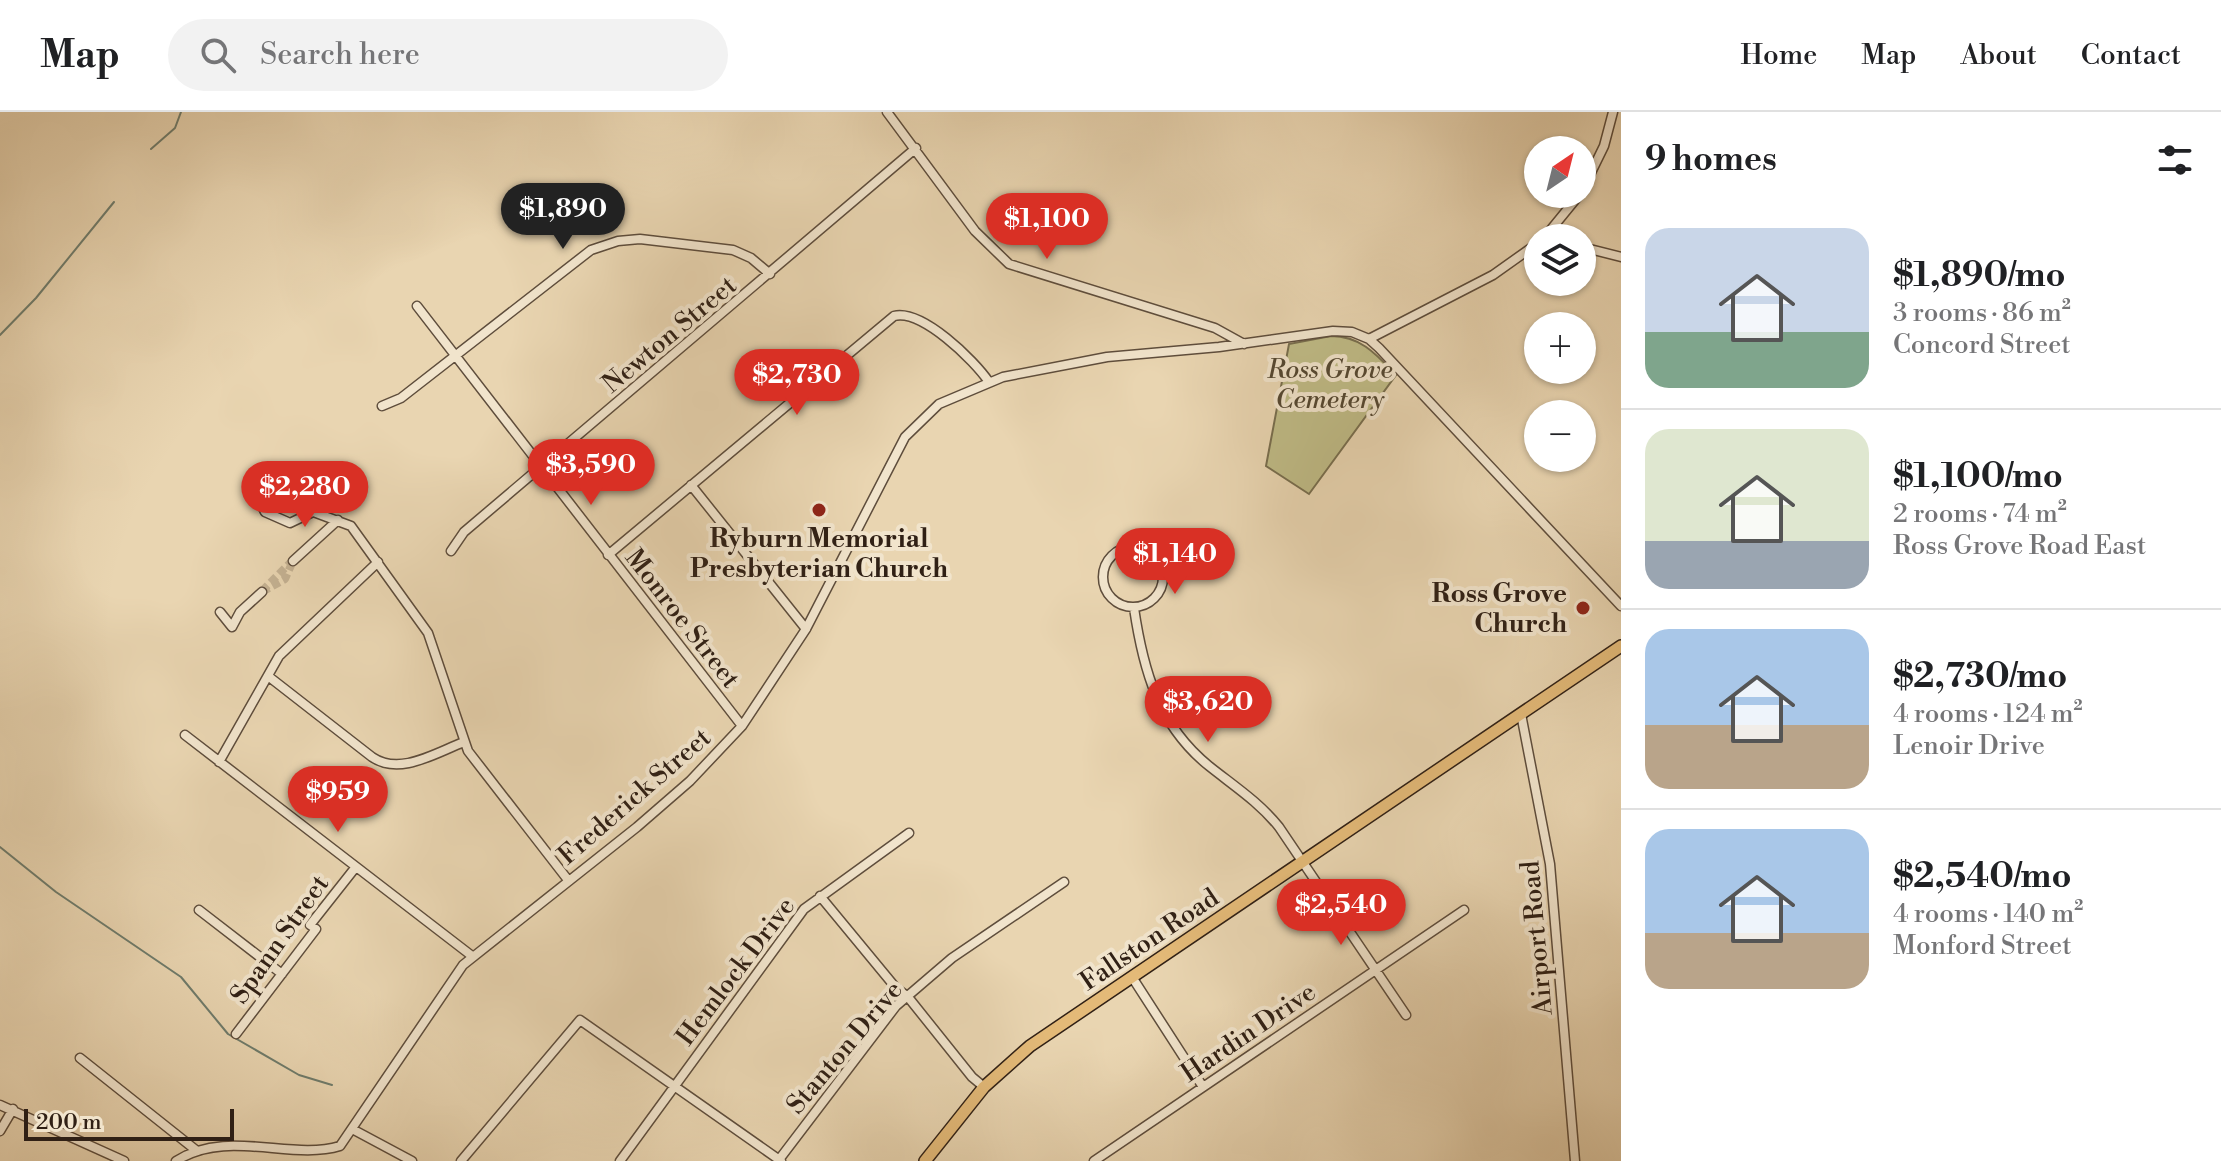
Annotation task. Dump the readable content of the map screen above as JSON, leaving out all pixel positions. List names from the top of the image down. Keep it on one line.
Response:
{"streets":{"main road":["Fallston Road"],"street":["Newton Street","Monroe Street","Frederick Street","Airport Road","Spann Street","Hemlock Drive","Hardin Drive","Stanton Drive"]},"crossings":[["Newton Street","Monroe Street"],["Monroe Street","Frederick Street"],["Airport Road","Fallston Road"]],"parks":["Ross Grove Cemetery"],"places":["Ryburn Memorial Presbyterian Church","Ross Grove Church"],"scale_bar":"200 m","north":"top right","page":{"header":"Map","search":"Search here","nav":["Home","Map","About","Contact"],"heading":"9 homes","map_buttons":["+","−"],"price":["$1,890","$1,100","$2,730","$3,590","$2,280","$1,140","$3,620","$959","$2,540"],"list":[{"name":"$1,890/mo","note":"3 rooms · 86 m² · Concord Street"},{"name":"$1,100/mo","note":"2 rooms · 74 m² · Ross Grove Road East"},{"name":"$2,730/mo","note":"4 rooms · 124 m² · Lenoir Drive"},{"name":"$2,540/mo","note":"4 rooms · 140 m² · Monford Street"}],"scale":"200 m"}}
